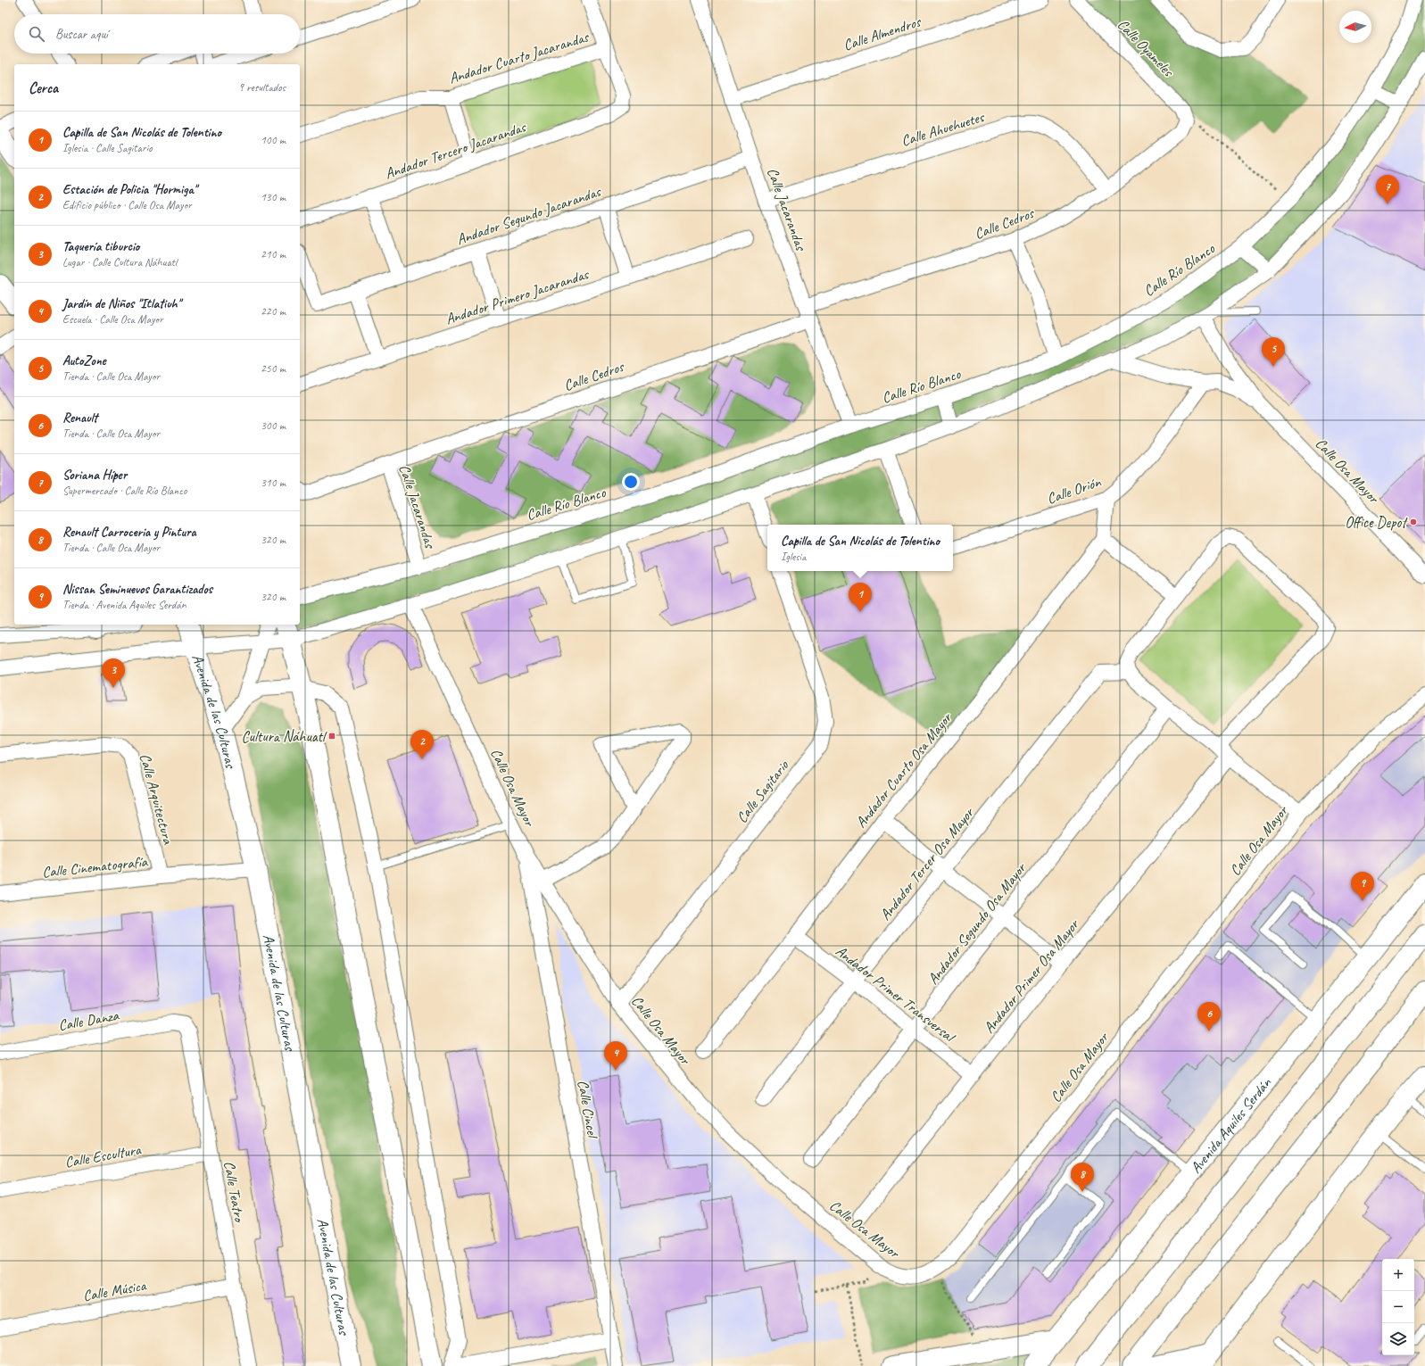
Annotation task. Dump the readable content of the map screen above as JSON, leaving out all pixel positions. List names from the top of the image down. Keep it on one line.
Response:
{"streets":{"main road":["Avenida de las Culturas","Avenida Aquiles Serdán"],"street":["Calle Almendros","Calle Oyameles","Andador Cuarto Jacarandas","Calle Ahuehuetes","Andador Tercero Jacarandas","Calle Jacarandas","Andador Segundo Jacarandas","Calle Cedros","Calle Río Blanco","Andador Primero Jacarandas","Calle Osa Mayor","Calle Orión","Andador Cuarto Osa Mayor","Calle Sagitario","Calle Arquitectura","Andador Tercer Osa Mayor","Calle Cinematografía","Andador Segundo Osa Mayor","Andador Primer Osa Mayor","Andador Primer Transversal","Calle Danza","Calle Cincel","Calle Escultura","Calle Teatro","Calle Música"]},"crossings":[["Calle Almendros","Calle Jacarandas"],["Calle Oyameles","Calle Cedros"],["Andador Cuarto Jacarandas","Andador Tercero Jacarandas"],["Calle Ahuehuetes","Calle Jacarandas"],["Calle Ahuehuetes","Calle Cedros"],["Calle Jacarandas","Andador Segundo Jacarandas"],["Calle Jacarandas","Calle Cedros"],["Calle Jacarandas","Calle Río Blanco"],["Calle Osa Mayor","Calle Orión"],["Calle Osa Mayor","Calle Sagitario"],["Calle Osa Mayor","Calle Cincel"],["Avenida de las Culturas","Calle Cinematografía"],["Andador Cuarto Osa Mayor","Andador Primer Transversal"],["Calle Arquitectura","Calle Cinematografía"],["Andador Tercer Osa Mayor","Andador Primer Transversal"],["Andador Segundo Osa Mayor","Andador Primer Transversal"],["Andador Primer Osa Mayor","Andador Primer Transversal"],["Calle Danza","Calle Teatro"],["Calle Escultura","Calle Teatro"],["Calle Teatro","Calle Música"]],"places":{"other":["Office Depot"],"transit":["Cultura Náhuatl"]},"north":"left","page":{"search":"Buscar aquí","heading":["Cerca","9 resultados"],"list":[{"mark":"1","name":"Capilla de San Nicolás de Tolentino","note":"Iglesia · Calle Sagitario","value":"100 m"},{"mark":"2","name":"Estación de Policia \"Hormiga\"","note":"Edificio público · Calle Osa Mayor","value":"130 m"},{"mark":"3","name":"Taquería tiburcio","note":"Lugar · Calle Cultura Náhuatl","value":"210 m"},{"mark":"4","name":"Jardín de Niños \"Itlatiuh\"","note":"Escuela · Calle Osa Mayor","value":"220 m"},{"mark":"5","name":"AutoZone","note":"Tienda · Calle Osa Mayor","value":"250 m"},{"mark":"6","name":"Renault","note":"Tienda · Calle Osa Mayor","value":"300 m"},{"mark":"7","name":"Soriana Híper","note":"Supermercado · Calle Río Blanco","value":"310 m"},{"mark":"8","name":"Renault Carroceria y Pintura","note":"Tienda · Calle Osa Mayor","value":"320 m"},{"mark":"9","name":"Nissan Seminuevos Garantizados","note":"Tienda · Avenida Aquiles Serdán","value":"320 m"}],"pins":["7","5","1","3","2","9","6","4","8"],"popup":["Capilla de San Nicolás de Tolentino","Iglesia"],"map_buttons":["+","−"]}}
